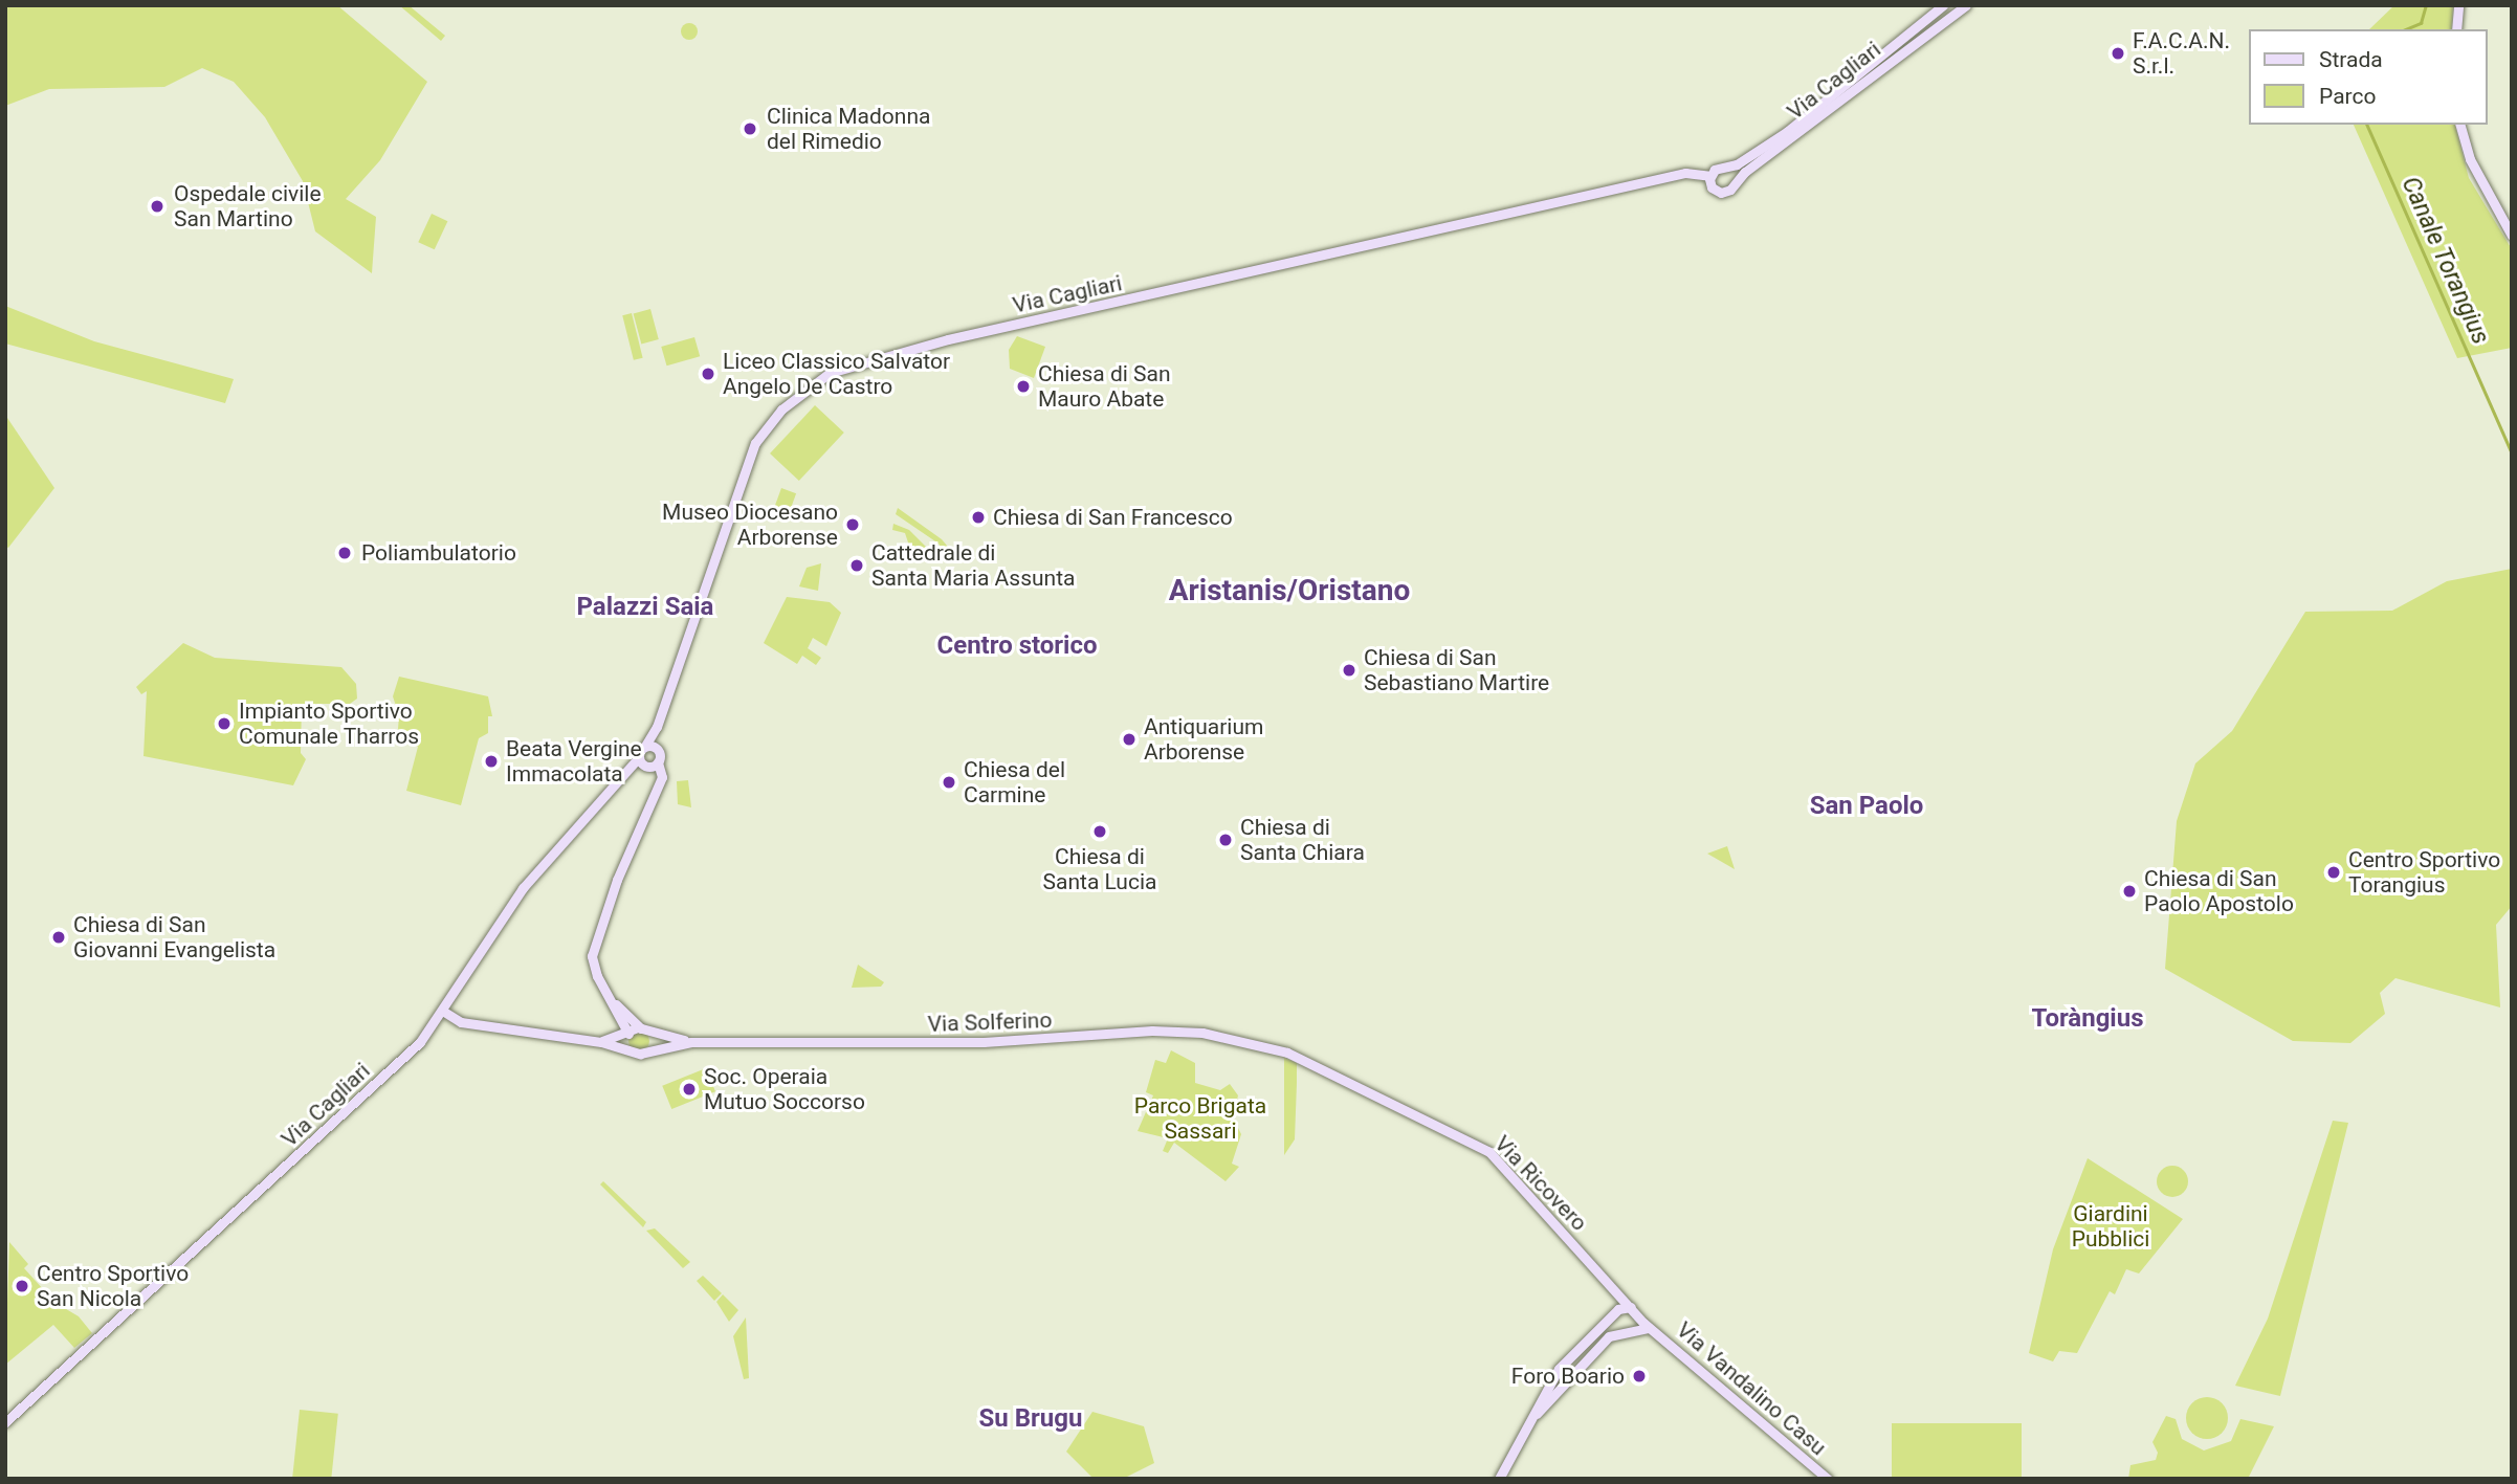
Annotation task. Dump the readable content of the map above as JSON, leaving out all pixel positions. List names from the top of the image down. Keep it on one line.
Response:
{"streets":{"main road":["Via Cagliari","Via Solferino","Via Ricovero","Via Vandalino Casu"]},"crossings":[["Via Solferino","Via Ricovero"],["Via Ricovero","Via Vandalino Casu"]],"districts":["Aristanis/Oristano","Palazzi Saia","Centro storico","San Paolo","Toràngius","Su Brugu"],"water":["Canale Torangius"],"parks":["Parco Brigata Sassari","Giardini Pubblici"],"places":["F.A.C.A.N. S.r.l.","Clinica Madonna del Rimedio","Ospedale civile San Martino","Liceo Classico Salvator Angelo De Castro","Chiesa di San Mauro Abate","Chiesa di San Francesco","Museo Diocesano Arborense","Poliambulatorio","Cattedrale di Santa Maria Assunta","Chiesa di San Sebastiano Martire","Impianto Sportivo Comunale Tharros","Antiquarium Arborense","Beata Vergine Immacolata","Chiesa del Carmine","Chiesa di Santa Lucia","Chiesa di Santa Chiara","Centro Sportivo Torangius","Chiesa di San Paolo Apostolo","Chiesa di San Giovanni Evangelista","Soc. Operaia Mutuo Soccorso","Centro Sportivo San Nicola","Foro Boario"],"legend":["Strada","Parco"]}
